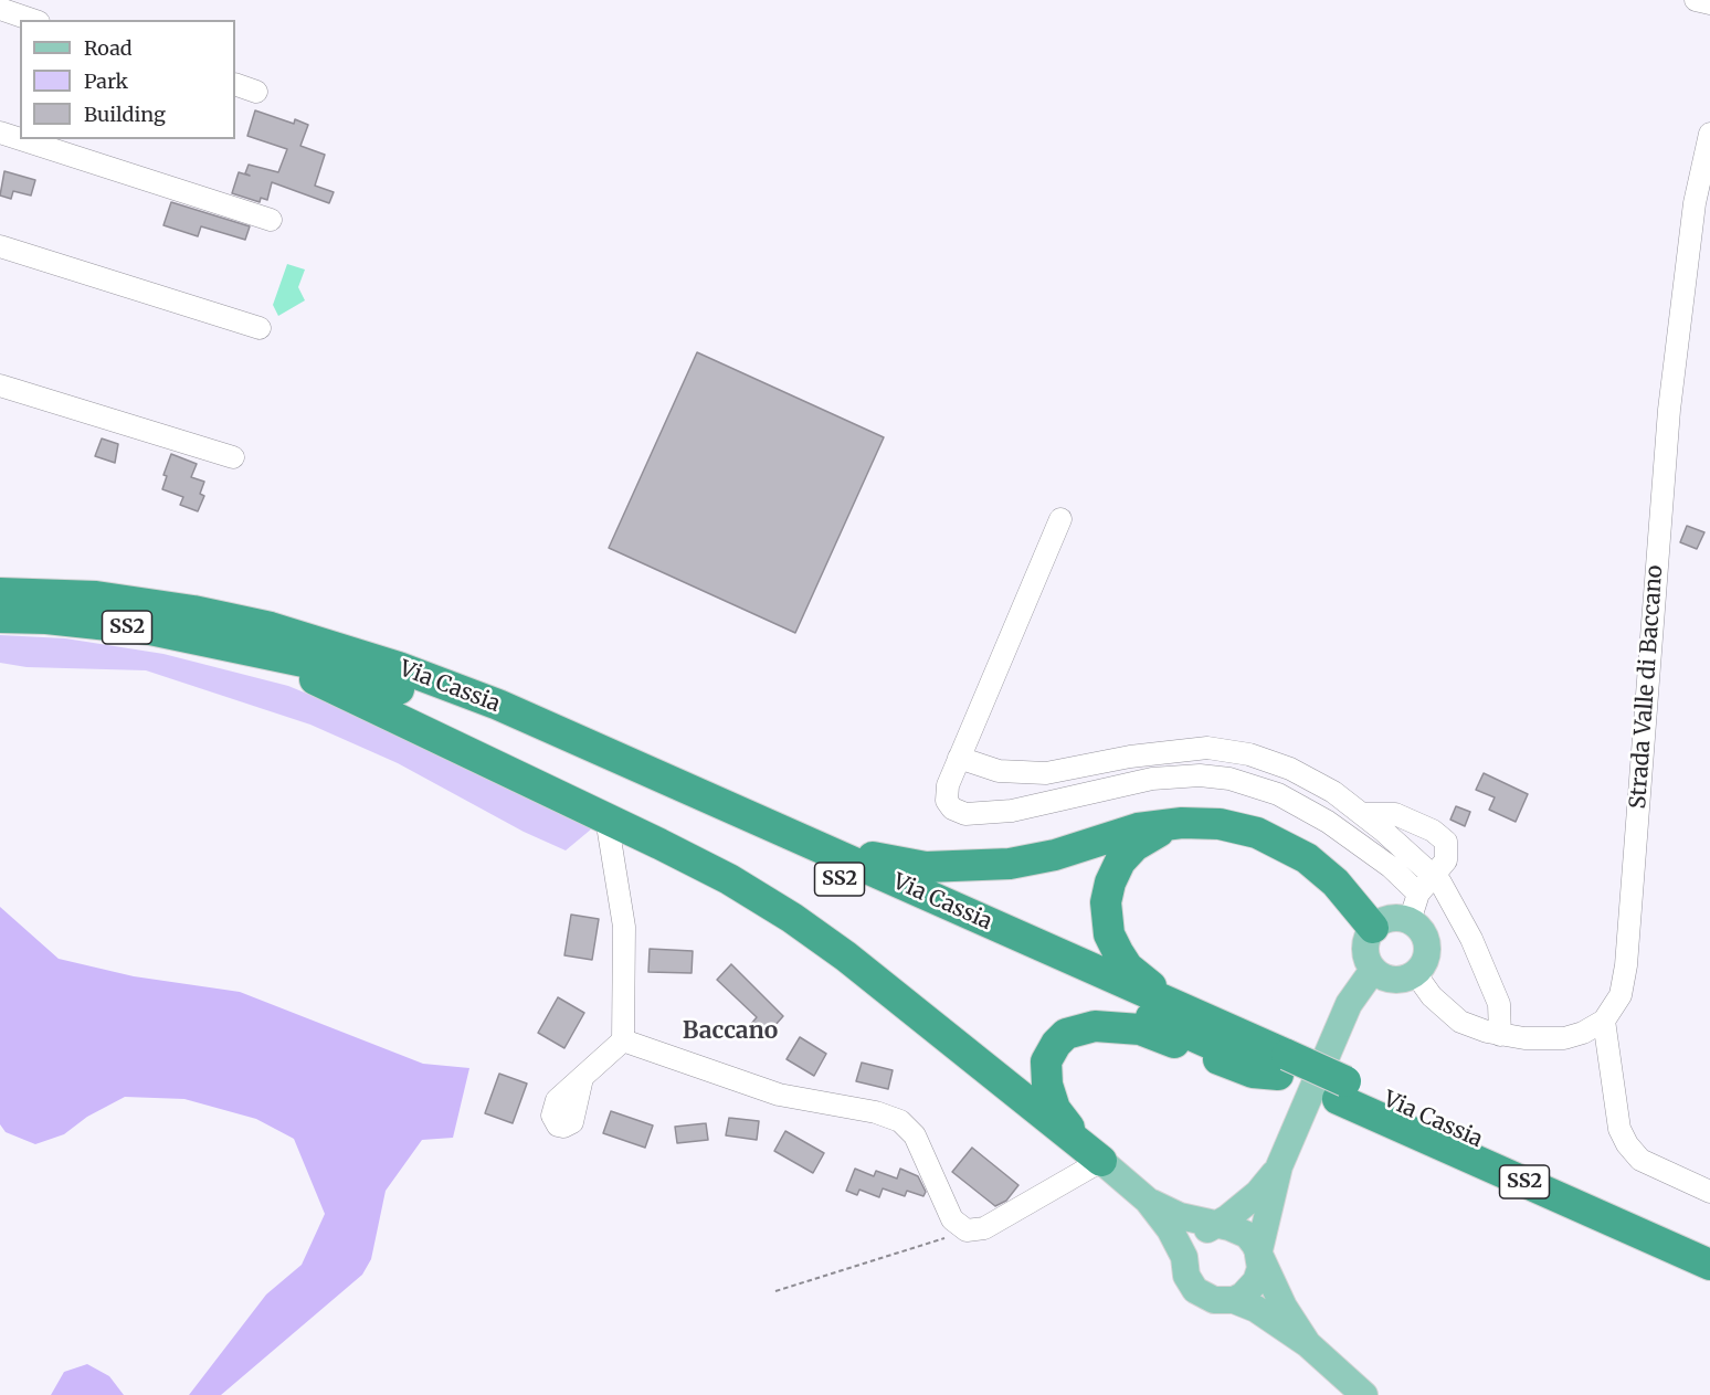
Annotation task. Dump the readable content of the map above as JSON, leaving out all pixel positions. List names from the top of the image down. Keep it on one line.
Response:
{"streets":{"highway":["SS2","Via Cassia"],"street":["Strada Valle di Baccano"]},"districts":["Baccano"],"legend":["Road","Park","Building"]}
